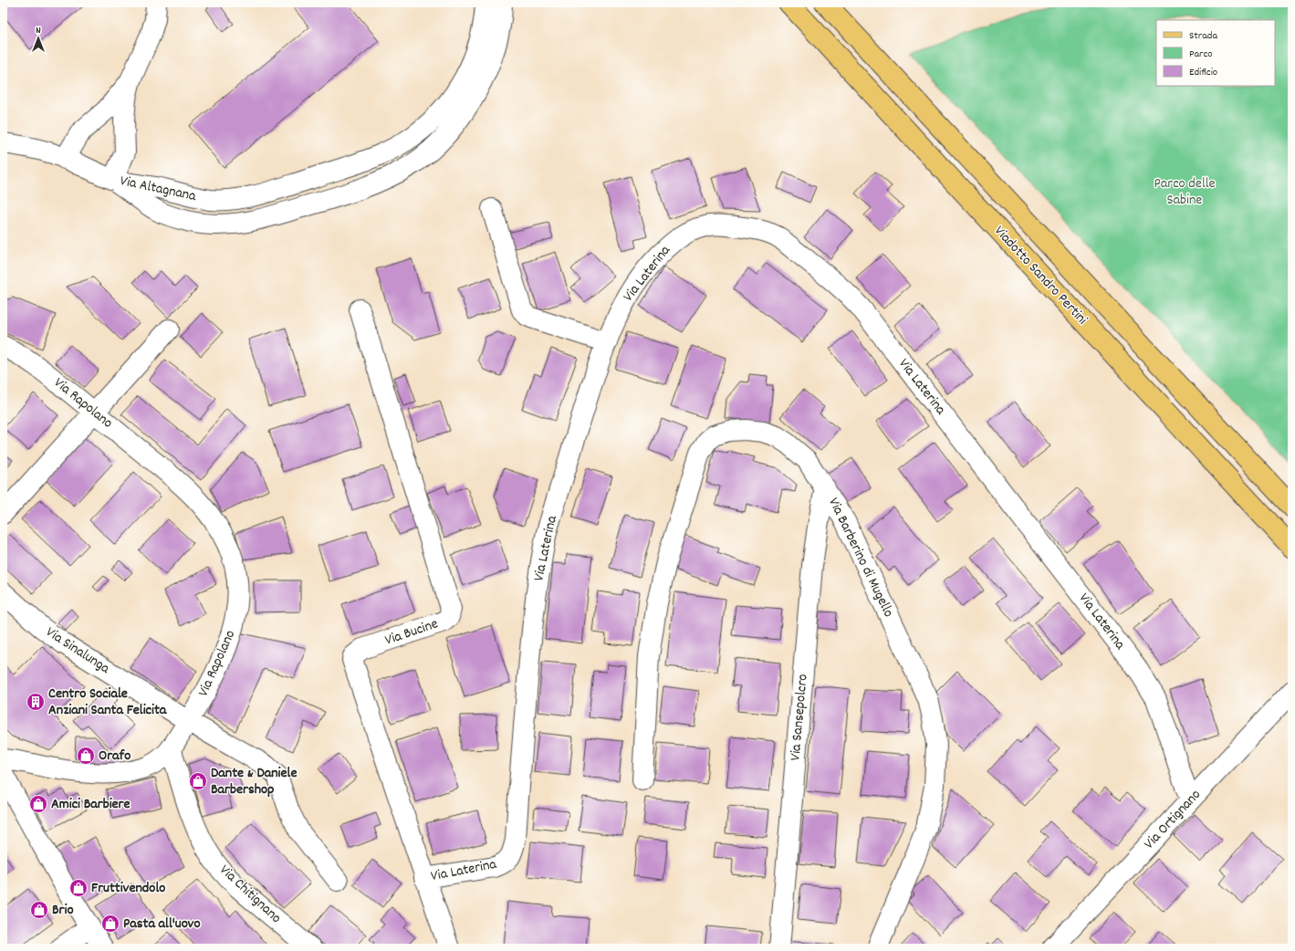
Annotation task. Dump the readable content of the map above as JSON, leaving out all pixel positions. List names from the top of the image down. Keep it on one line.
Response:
{"streets":{"main road":["Viadotto Sandro Pertini"],"street":["Via Altagnana","Via Laterina","Via Rapolano","Via Barberino di Mugello","Via Bucine","Via Sinalunga","Via Sansepolcro","Via Ortignano","Via Chitignano"]},"crossings":[["Via Laterina","Via Bucine"],["Via Laterina","Via Ortignano"],["Via Rapolano","Via Sinalunga"],["Via Rapolano","Via Chitignano"],["Via Barberino di Mugello","Via Sansepolcro"]],"parks":["Parco delle Sabine"],"places":{"building":["Centro Sociale Anziani Santa Felicita"],"shop":["Orafo","Dante & Daniele Barbershop","Amici Barbiere","Fruttivendolo","Brio","Pasta all'uovo"]},"legend":["Strada","Parco","Edificio"],"north":"top"}
